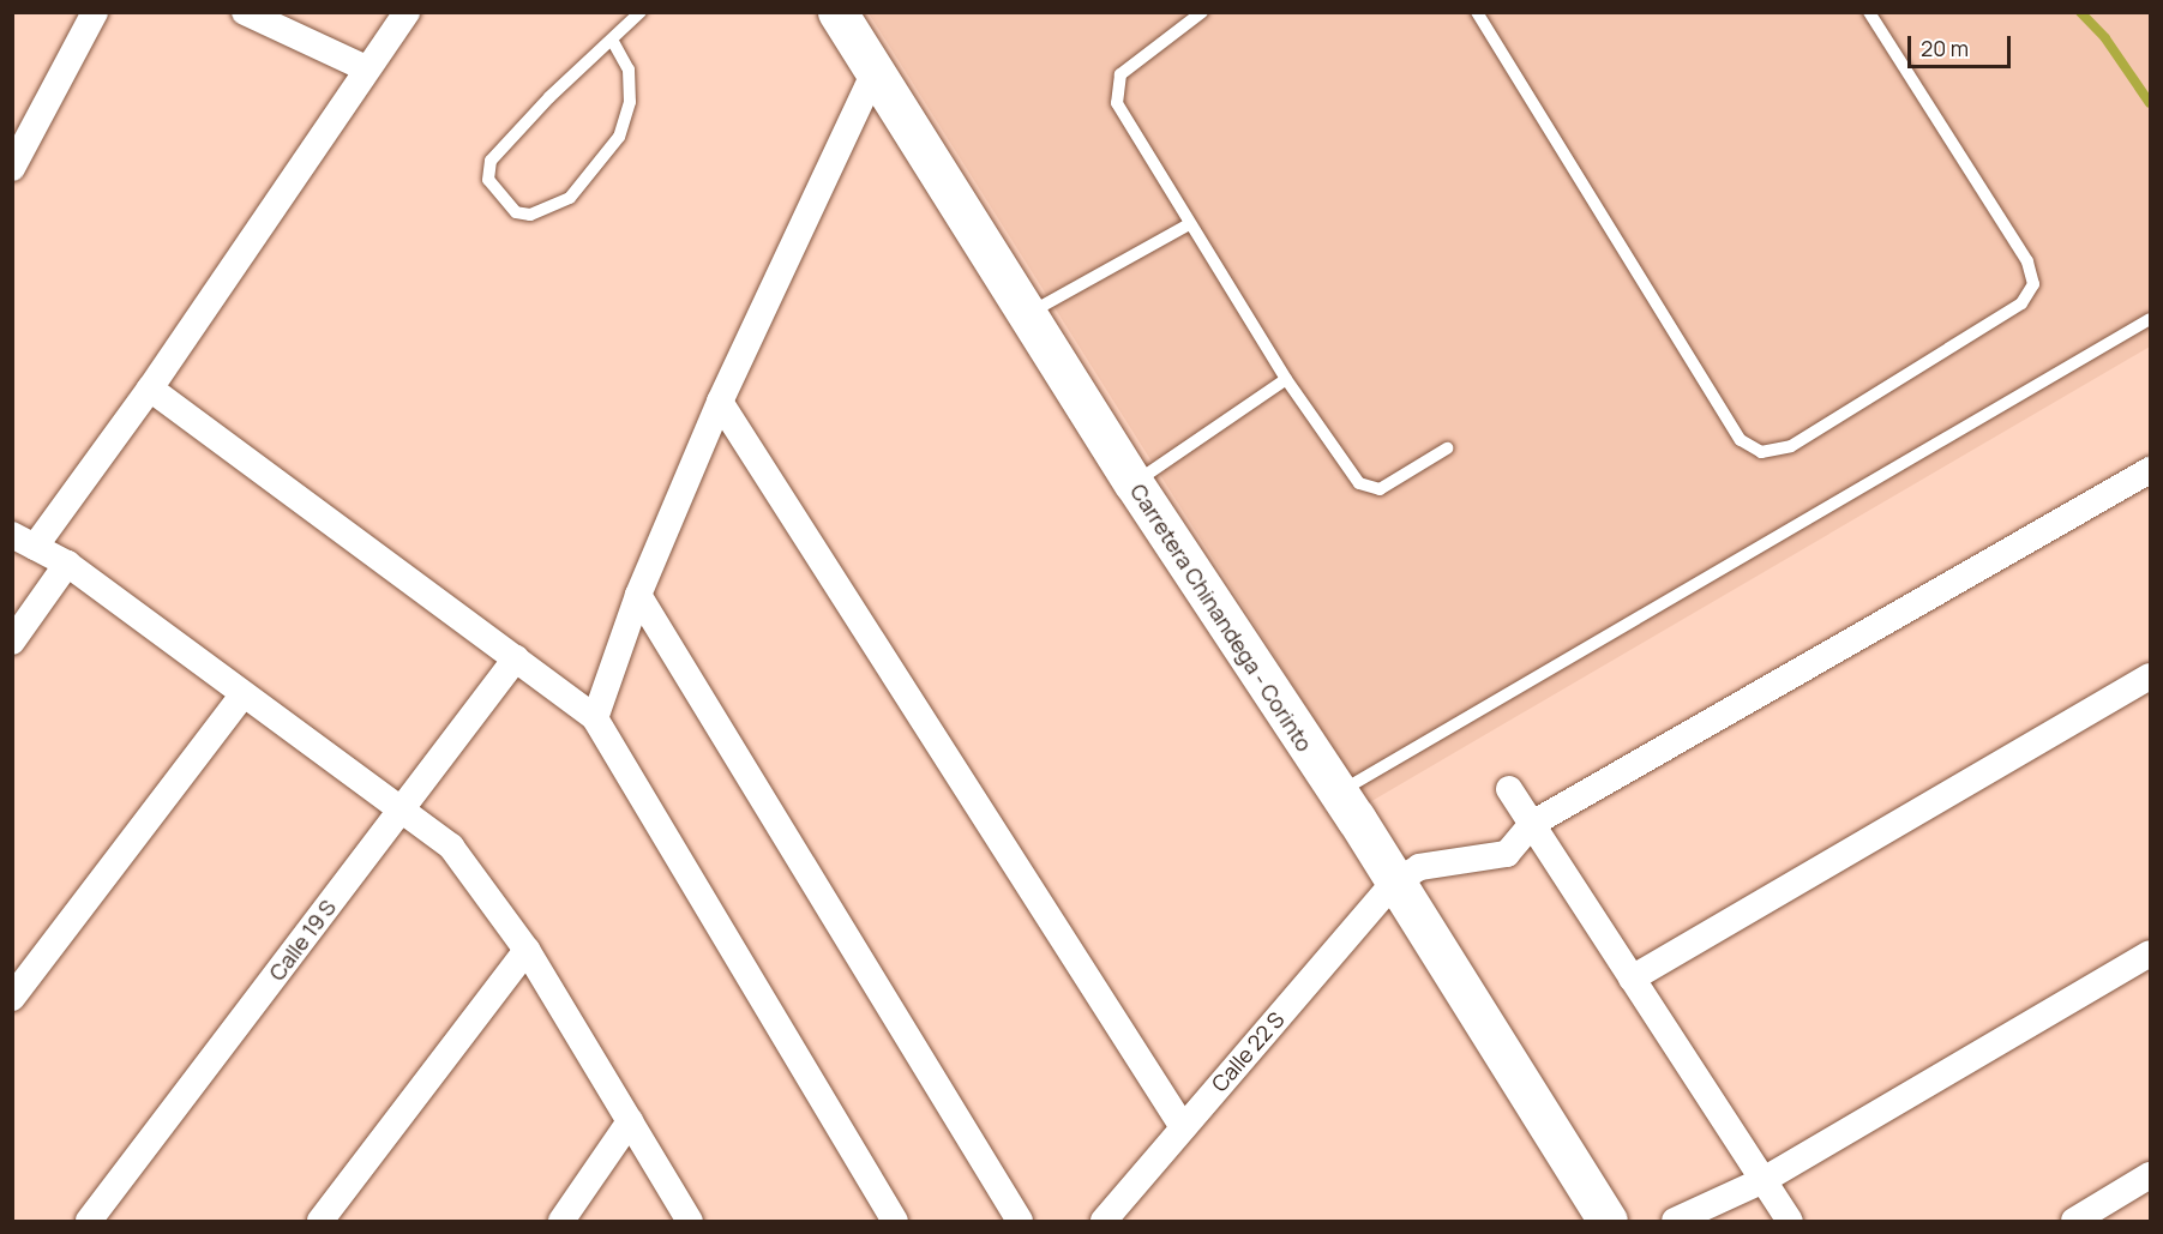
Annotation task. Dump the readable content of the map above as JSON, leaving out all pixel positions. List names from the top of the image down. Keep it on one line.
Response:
{"streets":{"highway":["Carretera Chinandega - Corinto"],"street":["Calle 19 S","Calle 22 S"]},"crossings":[["Carretera Chinandega - Corinto","Calle 22 S"]],"scale_bar":"20 m"}
